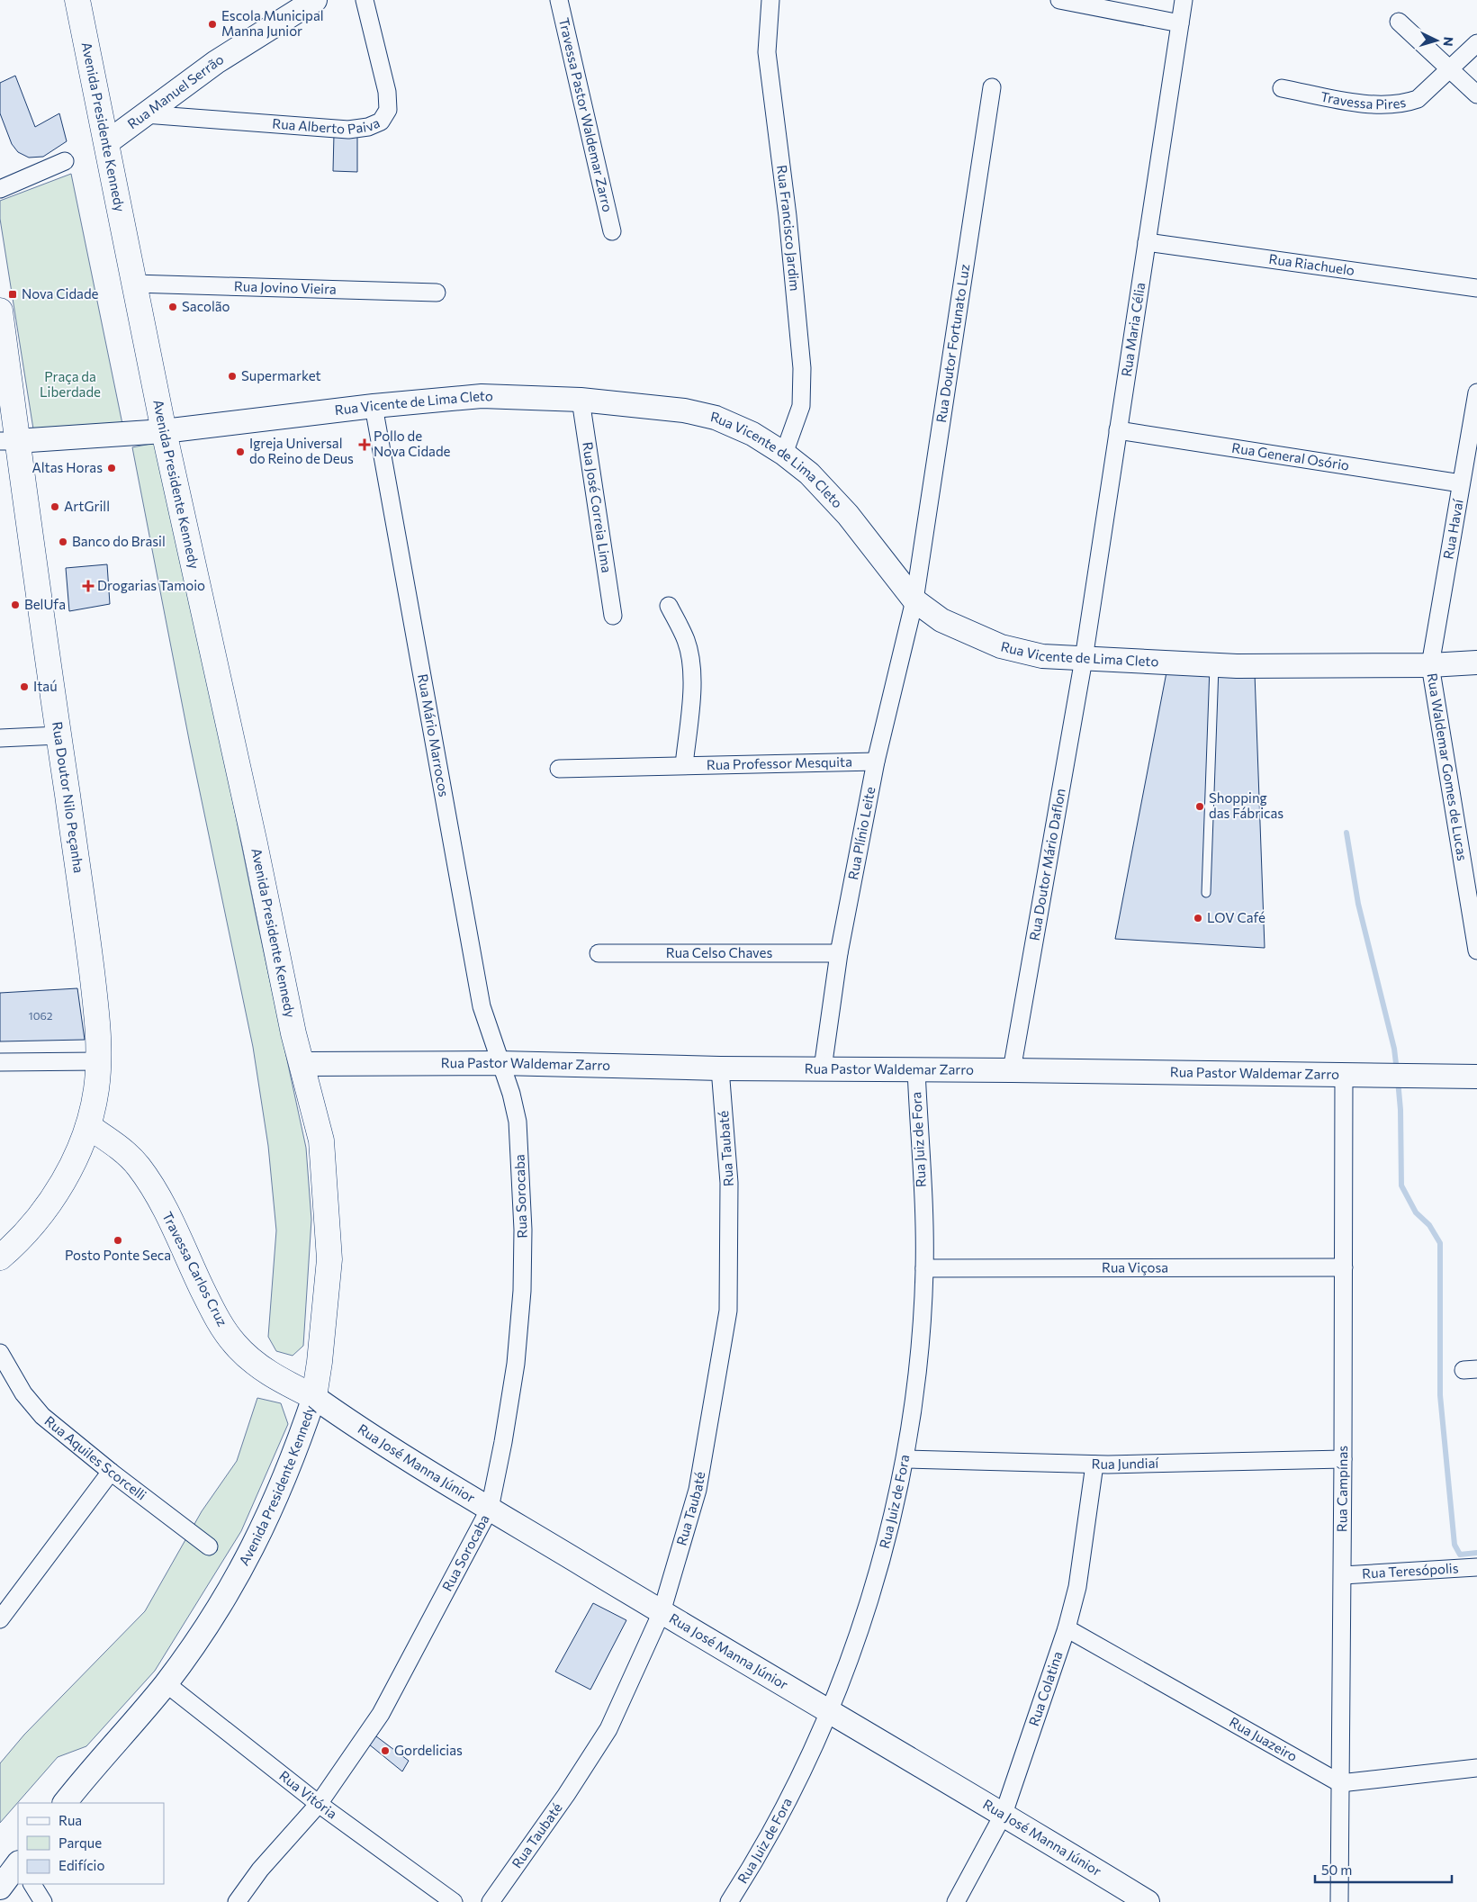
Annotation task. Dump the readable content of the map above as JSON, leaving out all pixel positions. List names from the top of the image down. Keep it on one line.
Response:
{"streets":{"main road":["Rua Manuel Serrão","Avenida Presidente Kennedy","Rua Vicente de Lima Cleto","Rua Doutor Nilo Peçanha","Rua Pastor Waldemar Zarro","Travessa Carlos Cruz","Rua José Manna Júnior"],"street":["Travessa Pires","Travessa Pastor Waldemar Zarro","Rua Alberto Paiva","Rua Francisco Jardim","Rua Riachuelo","Rua Jovino Vieira","Rua Maria Célia","Rua Doutor Fortunato Luz","Rua General Osório","Rua José Correia Lima","Rua Havaí","Rua Mário Marrocos","Rua Professor Mesquita","Rua Waldemar Gomes de Lucas","Rua Plínio Leite","Rua Doutor Mário Daflon","Rua Celso Chaves","Rua Juiz de Fora","Rua Taubaté","Rua Sorocaba","Rua Viçosa","Rua Aquiles Scorcelli","Rua Jundiaí","Rua Campínas","Rua Teresópolis","Rua Colatina","Rua Juazeiro","Rua Vitória"]},"crossings":[["Rua Manuel Serrão","Rua Alberto Paiva"],["Rua Manuel Serrão","Avenida Presidente Kennedy"],["Avenida Presidente Kennedy","Rua Jovino Vieira"],["Avenida Presidente Kennedy","Rua Vicente de Lima Cleto"],["Avenida Presidente Kennedy","Rua Pastor Waldemar Zarro"],["Avenida Presidente Kennedy","Travessa Carlos Cruz"],["Avenida Presidente Kennedy","Rua José Manna Júnior"],["Avenida Presidente Kennedy","Rua Vitória"],["Rua Francisco Jardim","Rua Vicente de Lima Cleto"],["Rua Riachuelo","Rua Maria Célia"],["Rua Maria Célia","Rua Vicente de Lima Cleto"],["Rua Maria Célia","Rua General Osório"],["Rua Maria Célia","Rua Doutor Mário Daflon"],["Rua Doutor Fortunato Luz","Rua Vicente de Lima Cleto"],["Rua Doutor Fortunato Luz","Rua Plínio Leite"],["Rua Vicente de Lima Cleto","Rua José Correia Lima"],["Rua Vicente de Lima Cleto","Rua Havaí"],["Rua Vicente de Lima Cleto","Rua Mário Marrocos"],["Rua Vicente de Lima Cleto","Rua Waldemar Gomes de Lucas"],["Rua Vicente de Lima Cleto","Rua Doutor Nilo Peçanha"],["Rua Vicente de Lima Cleto","Rua Plínio Leite"],["Rua Vicente de Lima Cleto","Rua Doutor Mário Daflon"],["Rua General Osório","Rua Havaí"],["Rua Havaí","Rua Waldemar Gomes de Lucas"],["Rua Mário Marrocos","Rua Pastor Waldemar Zarro"],["Rua Mário Marrocos","Rua Sorocaba"],["Rua Professor Mesquita","Rua Plínio Leite"],["Rua Doutor Nilo Peçanha","Travessa Carlos Cruz"],["Rua Plínio Leite","Rua Celso Chaves"],["Rua Plínio Leite","Rua Pastor Waldemar Zarro"],["Rua Doutor Mário Daflon","Rua Pastor Waldemar Zarro"],["Rua Pastor Waldemar Zarro","Rua Juiz de Fora"],["Rua Pastor Waldemar Zarro","Rua Taubaté"],["Rua Pastor Waldemar Zarro","Rua Sorocaba"],["Rua Pastor Waldemar Zarro","Rua Campínas"],["Rua Juiz de Fora","Rua Viçosa"],["Rua Juiz de Fora","Rua José Manna Júnior"],["Rua Juiz de Fora","Rua Jundiaí"],["Rua Taubaté","Rua José Manna Júnior"],["Rua Sorocaba","Rua José Manna Júnior"],["Rua Sorocaba","Rua Vitória"],["Rua Viçosa","Rua Campínas"],["Travessa Carlos Cruz","Rua José Manna Júnior"],["Rua José Manna Júnior","Rua Colatina"],["Rua Jundiaí","Rua Campínas"],["Rua Jundiaí","Rua Colatina"],["Rua Campínas","Rua Teresópolis"],["Rua Campínas","Rua Juazeiro"],["Rua Colatina","Rua Juazeiro"]],"parks":["Praça da Liberdade"],"places":{"other":["Escola Municipal Manna Junior","Sacolão","Supermarket","Igreja Universal do Reino de Deus","Altas Horas","ArtGrill","Banco do Brasil","BelUfa","Itaú","Shopping das Fábricas","LOV Café","Posto Ponte Seca","Gordelicias"],"transit":["Nova Cidade"],"health":["Pollo de Nova Cidade","Drogarias Tamoio"]},"house_numbers":["1062"],"legend":["Rua","Parque","Edifício"],"scale_bar":"50 m","north":"right"}
